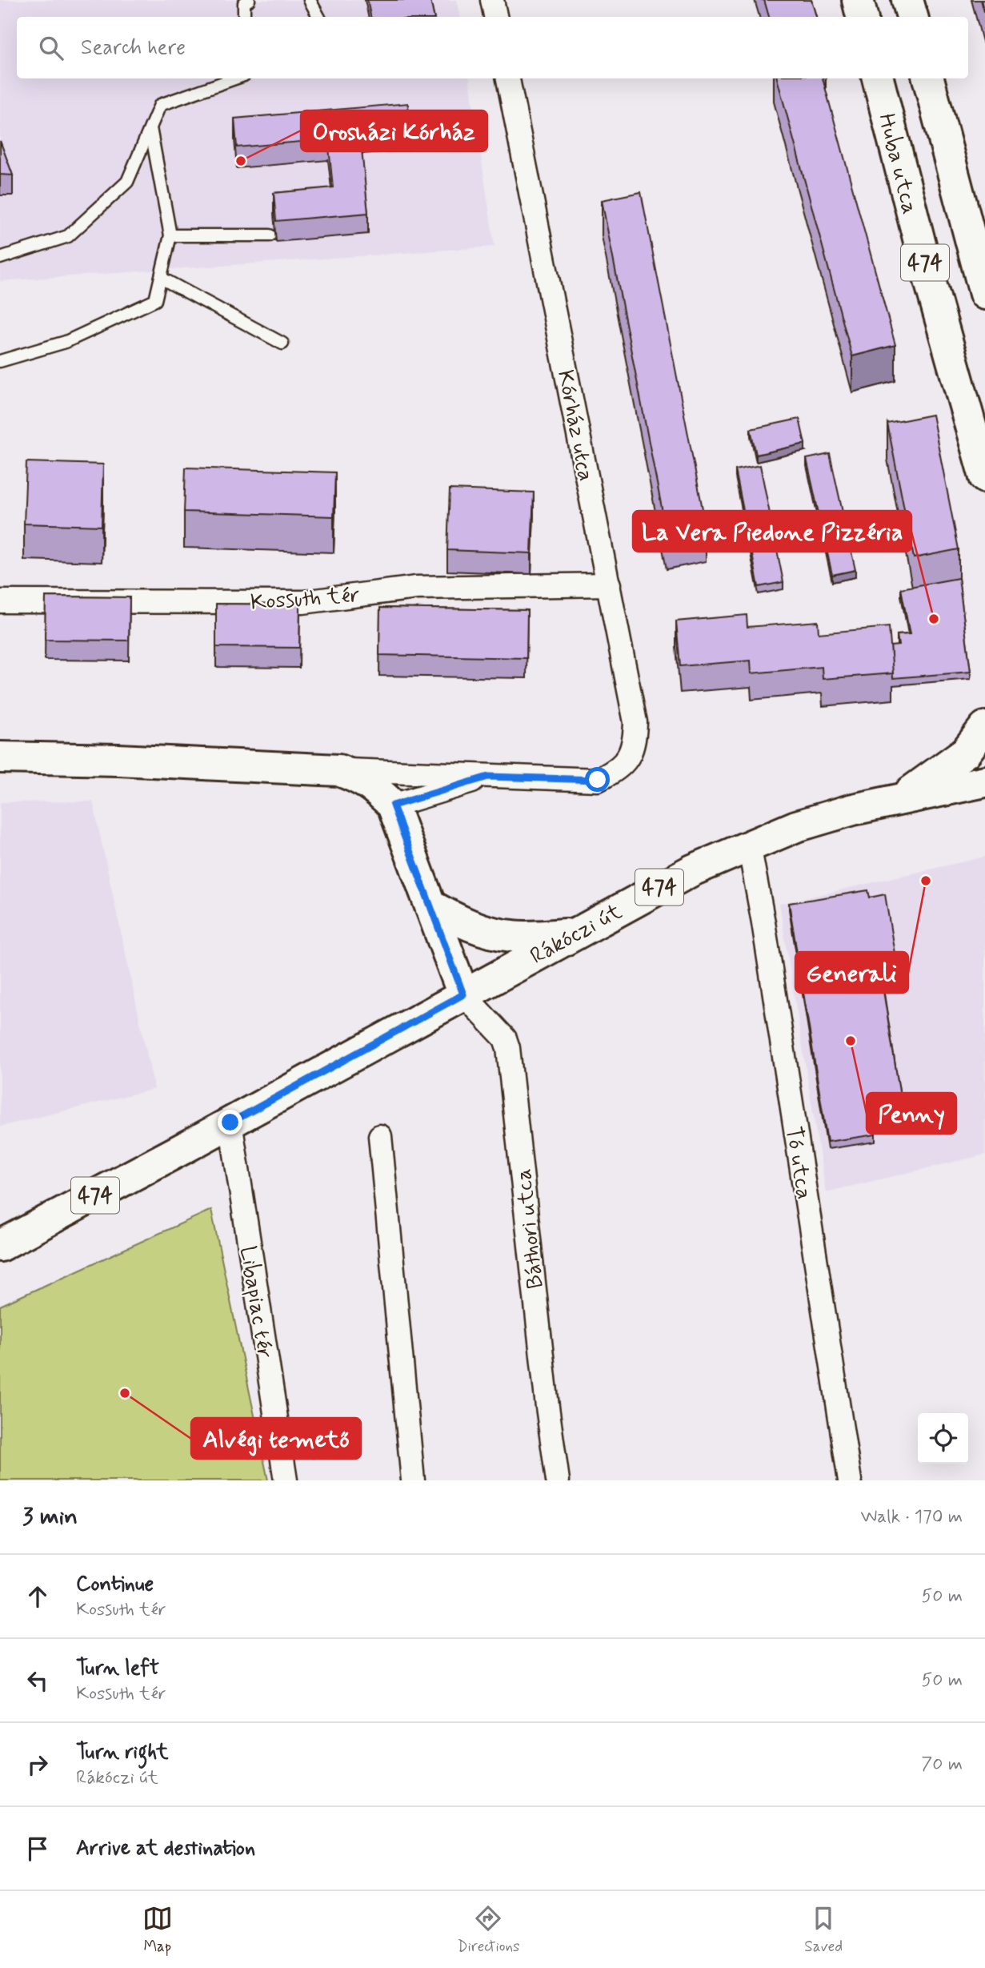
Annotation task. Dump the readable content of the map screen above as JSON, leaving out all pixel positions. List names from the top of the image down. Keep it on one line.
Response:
{"streets":{"main road":["Huba utca","474","Rákóczi út"],"street":["Kórház utca","Kossuth tér","Tó utca","Báthori utca","Libapiac tér"]},"crossings":[["474","Rákóczi út"],["Kórház utca","Kossuth tér"],["Rákóczi út","Tó utca"],["Rákóczi út","Báthori utca"],["Rákóczi út","Libapiac tér"]],"places":["Orosházi Kórház","La Vera Piedone Pizzéria","Generali","Penny","Alvégi temető"],"page":{"search":"Search here","heading":["3 min","Walk · 170 m"],"list":[["Continue","Kossuth tér","50 m"],["Turn left","Kossuth tér","50 m"],["Turn right","Rákóczi út","70 m"],"Arrive at destination"],"nav":["Map","Directions","Saved"]}}
